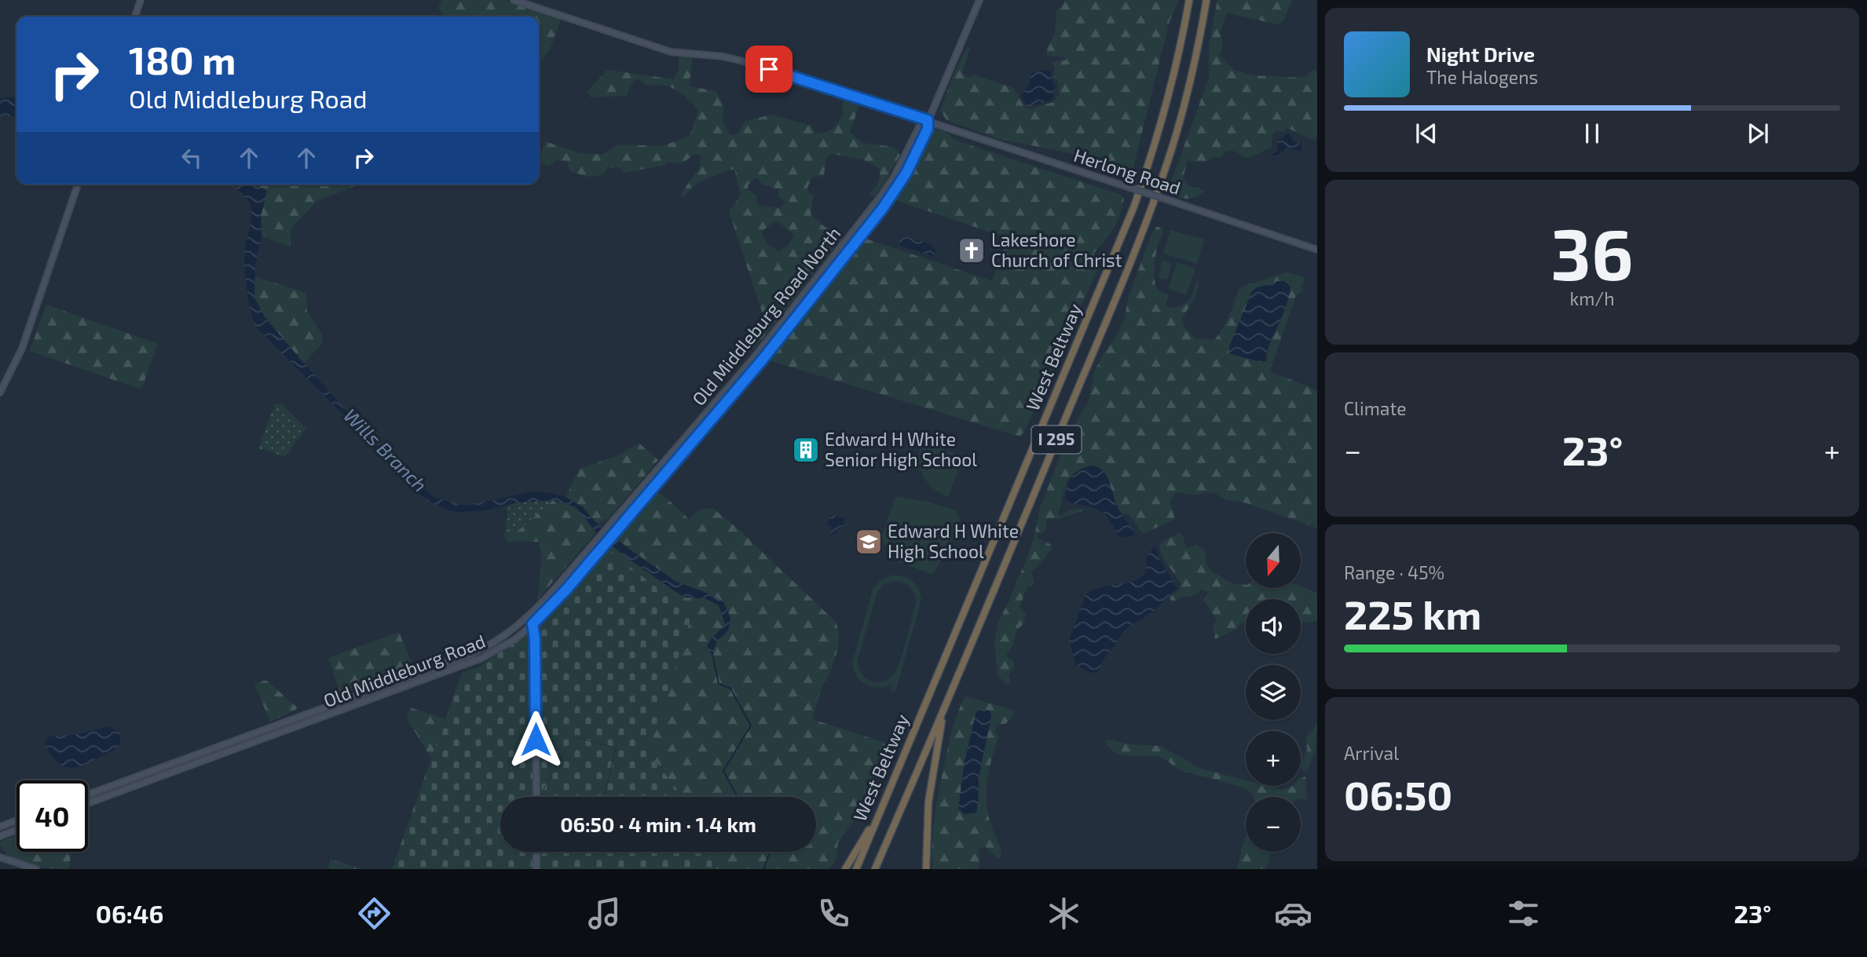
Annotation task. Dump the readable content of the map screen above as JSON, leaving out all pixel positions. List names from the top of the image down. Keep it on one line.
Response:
{"streets":{"highway":["West Beltway","I 295"],"main road":["Herlong Road","Old Middleburg Road North","Old Middleburg Road"]},"crossings":[["Herlong Road","Old Middleburg Road North"],["Old Middleburg Road North","Old Middleburg Road"]],"water":["Wills Branch"],"places":{"church":["Lakeshore Church of Christ"],"building":["Edward H White Senior High School"],"school or university":["Edward H White High School"]},"north":"bottom","page":{"turn":["180 m","Old Middleburg Road"],"song":["Night Drive","The Halogens"],"tile":[["36","km/h"],"Climate",["Range · 45%","225 km"],["Arrival","06:50"]],"heat":["−","23°","+"],"map_buttons":["+","−"],"limit":"40","trip":"06:50 · 4 min · 1.4 km","tabs":["06:46","23°"]}}
